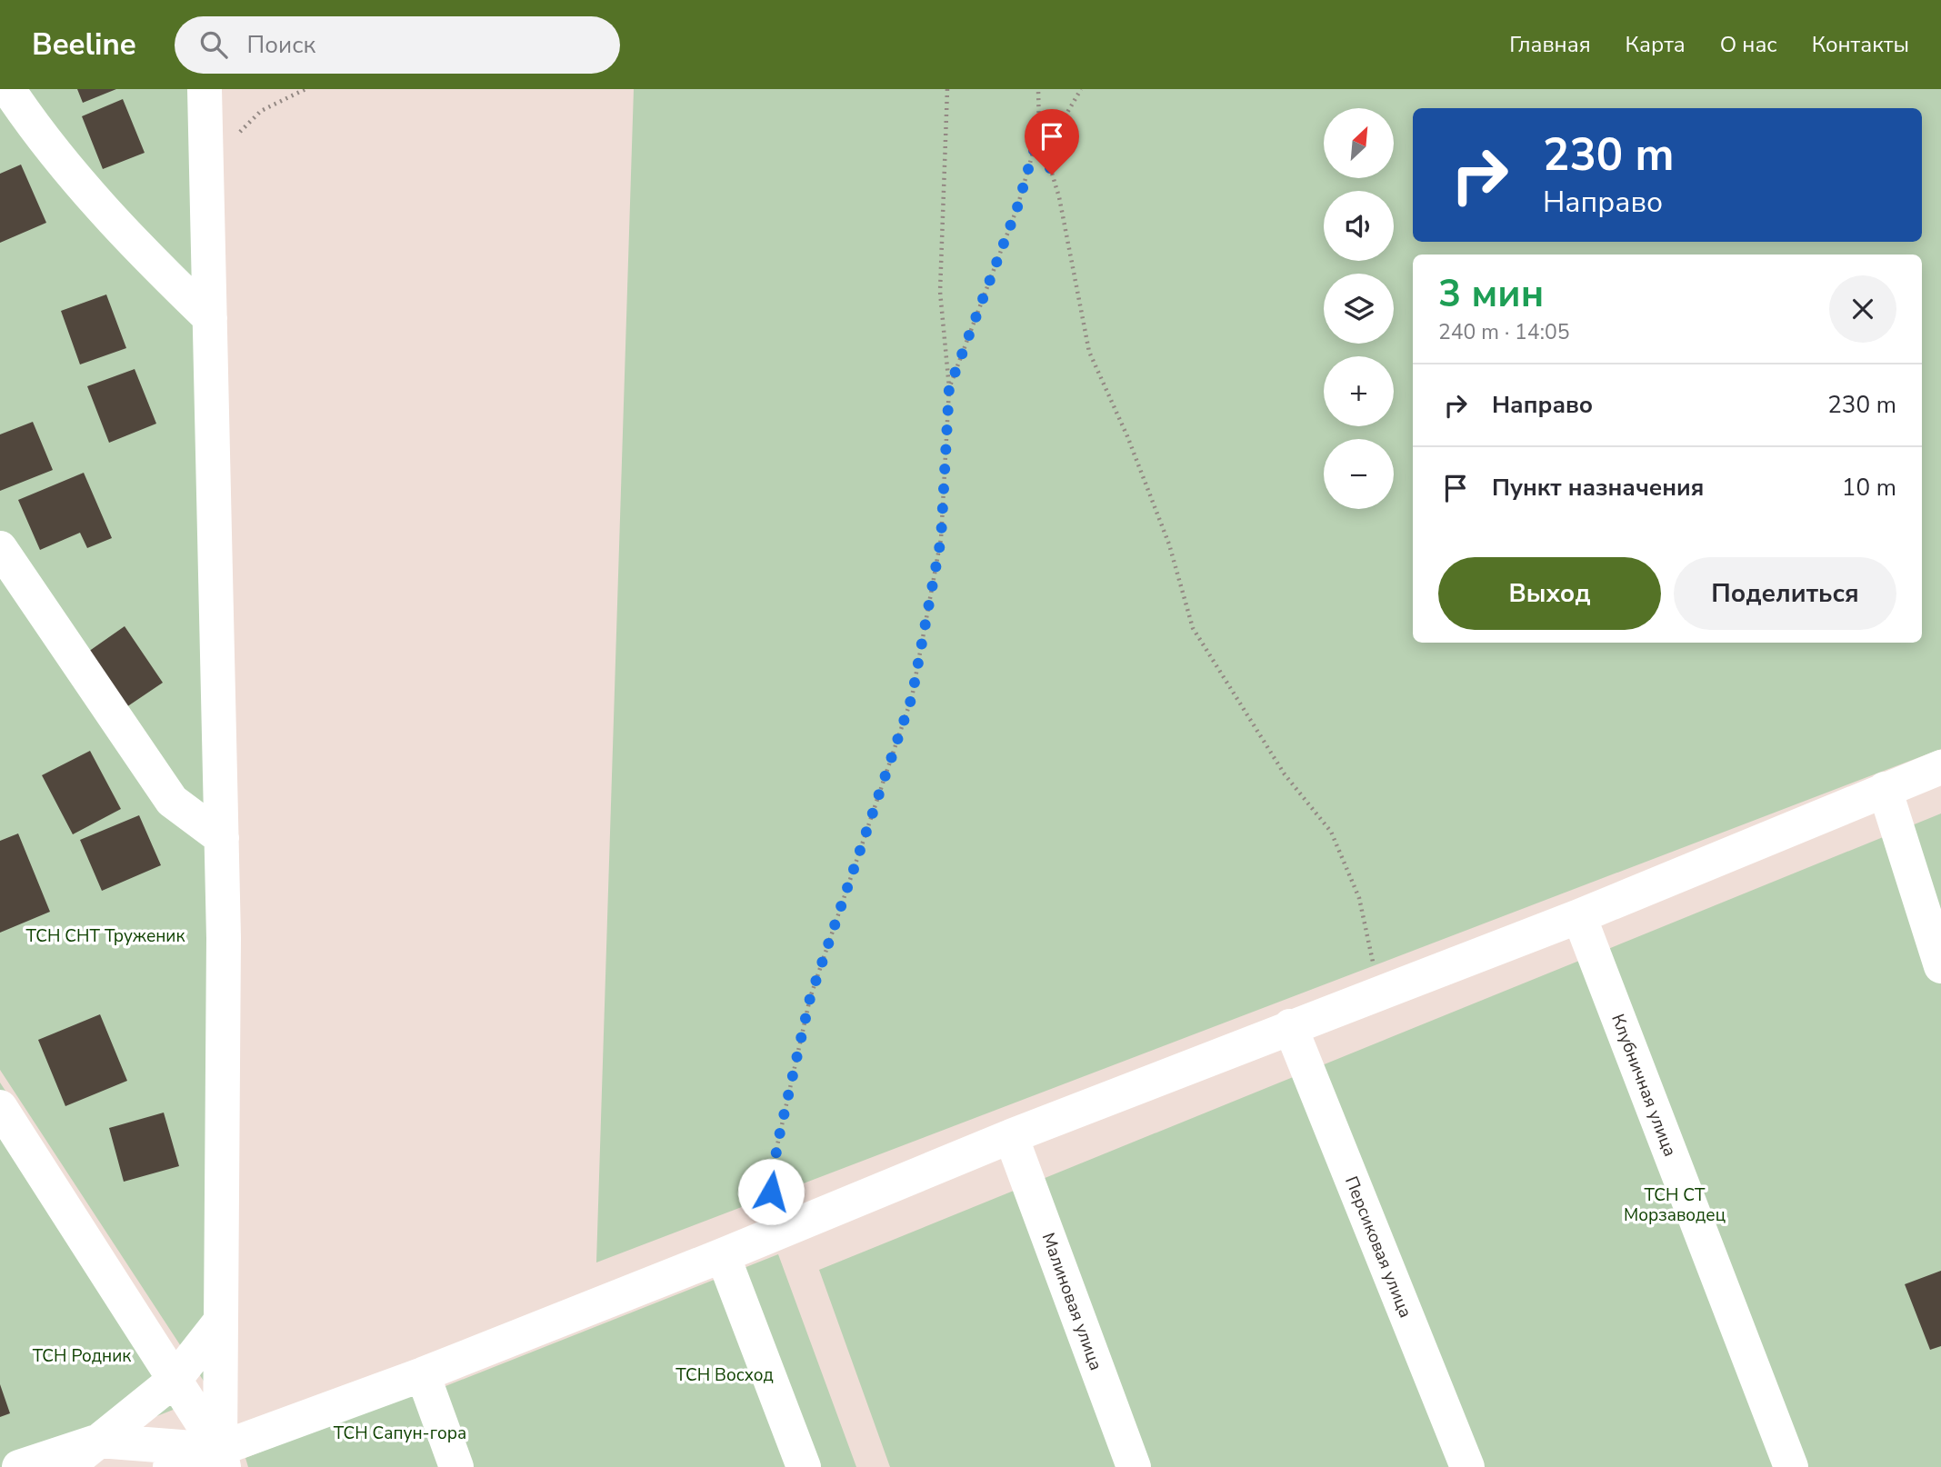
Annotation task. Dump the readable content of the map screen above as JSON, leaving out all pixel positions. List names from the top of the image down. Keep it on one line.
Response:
{"streets":{"street":["Клубничная улица","Персиковая улица","Малиновая улица"]},"parks":["ТСН СНТ Труженик","ТСН СТ Морзаводец","ТСН Родник","ТСН Восход","ТСН Сапун-гора"],"north":"top right","page":{"header":"Beeline","search":"Поиск","nav":["Главная","Карта","О нас","Контакты"],"map_buttons":["+","−"],"turn":["230 m","Направо"],"heading":["3 мин","240 m · 14:05"],"list":[{"name":"Направо","value":"230 m"},{"name":"Пункт назначения","value":"10 m"}],"buttons":["Выход","Поделиться"]}}
